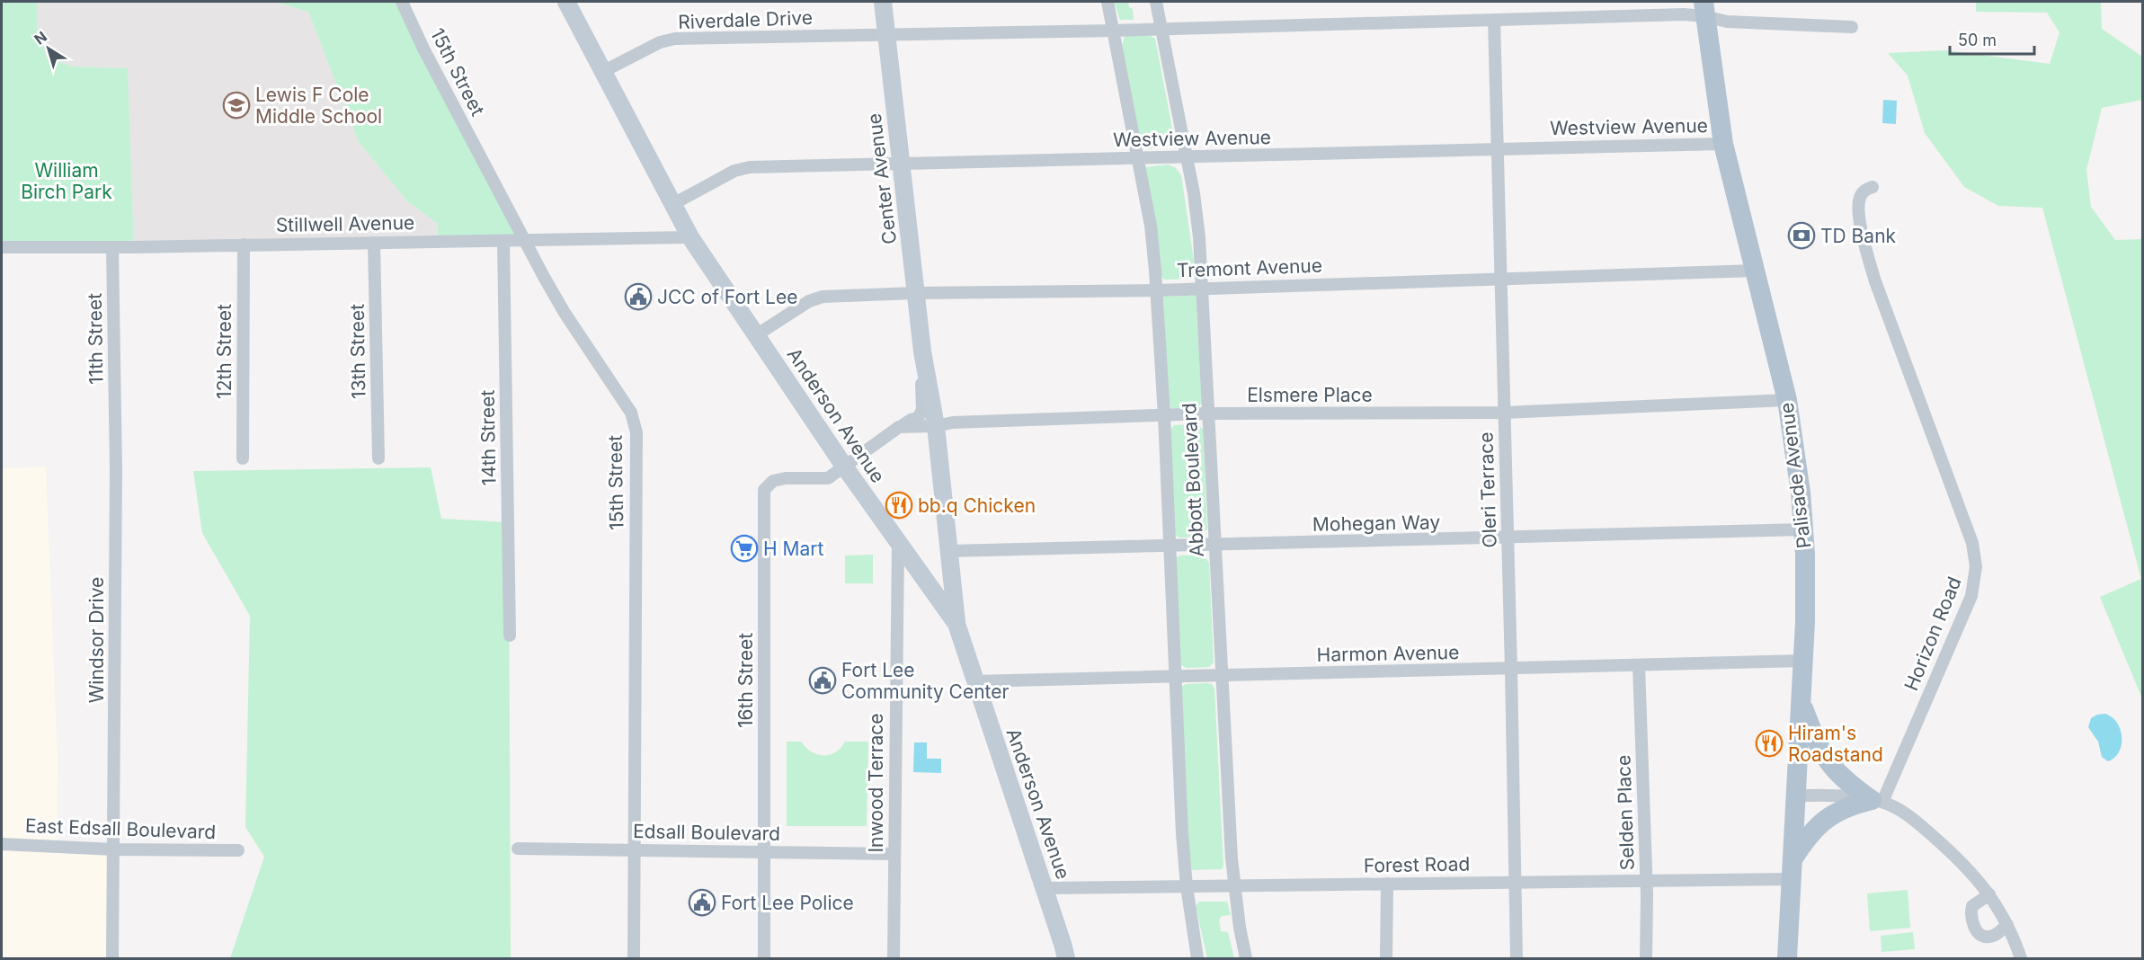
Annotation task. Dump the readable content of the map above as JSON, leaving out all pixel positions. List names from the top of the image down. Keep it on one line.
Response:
{"streets":{"main road":["Center Avenue","Anderson Avenue","Palisade Avenue"],"street":["Riverdale Drive","15th Street","Westview Avenue","Stillwell Avenue","Tremont Avenue","11th Street","12th Street","13th Street","Elsmere Place","14th Street","Abbott Boulevard","Oleri Terrace","Mohegan Way","Horizon Road","Windsor Drive","Harmon Avenue","16th Street","Inwood Terrace","Selden Place","East Edsall Boulevard","Edsall Boulevard","Forest Road"]},"crossings":[["Riverdale Drive","Center Avenue"],["Riverdale Drive","Anderson Avenue"],["Riverdale Drive","Palisade Avenue"],["Riverdale Drive","Abbott Boulevard"],["Riverdale Drive","Oleri Terrace"],["15th Street","Stillwell Avenue"],["15th Street","Edsall Boulevard"],["Westview Avenue","Center Avenue"],["Westview Avenue","Anderson Avenue"],["Westview Avenue","Palisade Avenue"],["Westview Avenue","Abbott Boulevard"],["Westview Avenue","Oleri Terrace"],["Center Avenue","Tremont Avenue"],["Center Avenue","Elsmere Place"],["Center Avenue","Anderson Avenue"],["Center Avenue","Mohegan Way"],["Stillwell Avenue","11th Street"],["Stillwell Avenue","12th Street"],["Stillwell Avenue","13th Street"],["Stillwell Avenue","Anderson Avenue"],["Stillwell Avenue","14th Street"],["Tremont Avenue","Anderson Avenue"],["Tremont Avenue","Palisade Avenue"],["Tremont Avenue","Abbott Boulevard"],["Tremont Avenue","Oleri Terrace"],["11th Street","Windsor Drive"],["Elsmere Place","Palisade Avenue"],["Elsmere Place","Abbott Boulevard"],["Elsmere Place","Oleri Terrace"],["Anderson Avenue","Harmon Avenue"],["Anderson Avenue","16th Street"],["Anderson Avenue","Inwood Terrace"],["Anderson Avenue","Forest Road"],["Palisade Avenue","Mohegan Way"],["Palisade Avenue","Harmon Avenue"],["Palisade Avenue","Forest Road"],["Abbott Boulevard","Mohegan Way"],["Abbott Boulevard","Harmon Avenue"],["Abbott Boulevard","Forest Road"],["Oleri Terrace","Mohegan Way"],["Oleri Terrace","Harmon Avenue"],["Oleri Terrace","Forest Road"],["Windsor Drive","East Edsall Boulevard"],["Harmon Avenue","Selden Place"],["16th Street","Edsall Boulevard"],["Inwood Terrace","Edsall Boulevard"],["Selden Place","Forest Road"]],"parks":["William Birch Park"],"places":{"school or university":["Lewis F Cole Middle School"],"bank":["TD Bank"],"public building":["JCC of Fort Lee","Fort Lee Community Center","Fort Lee Police"],"restaurant":["bb.q Chicken","Hiram's Roadstand"],"supermarket":["H Mart"]},"scale_bar":"50 m","north":"top left"}
